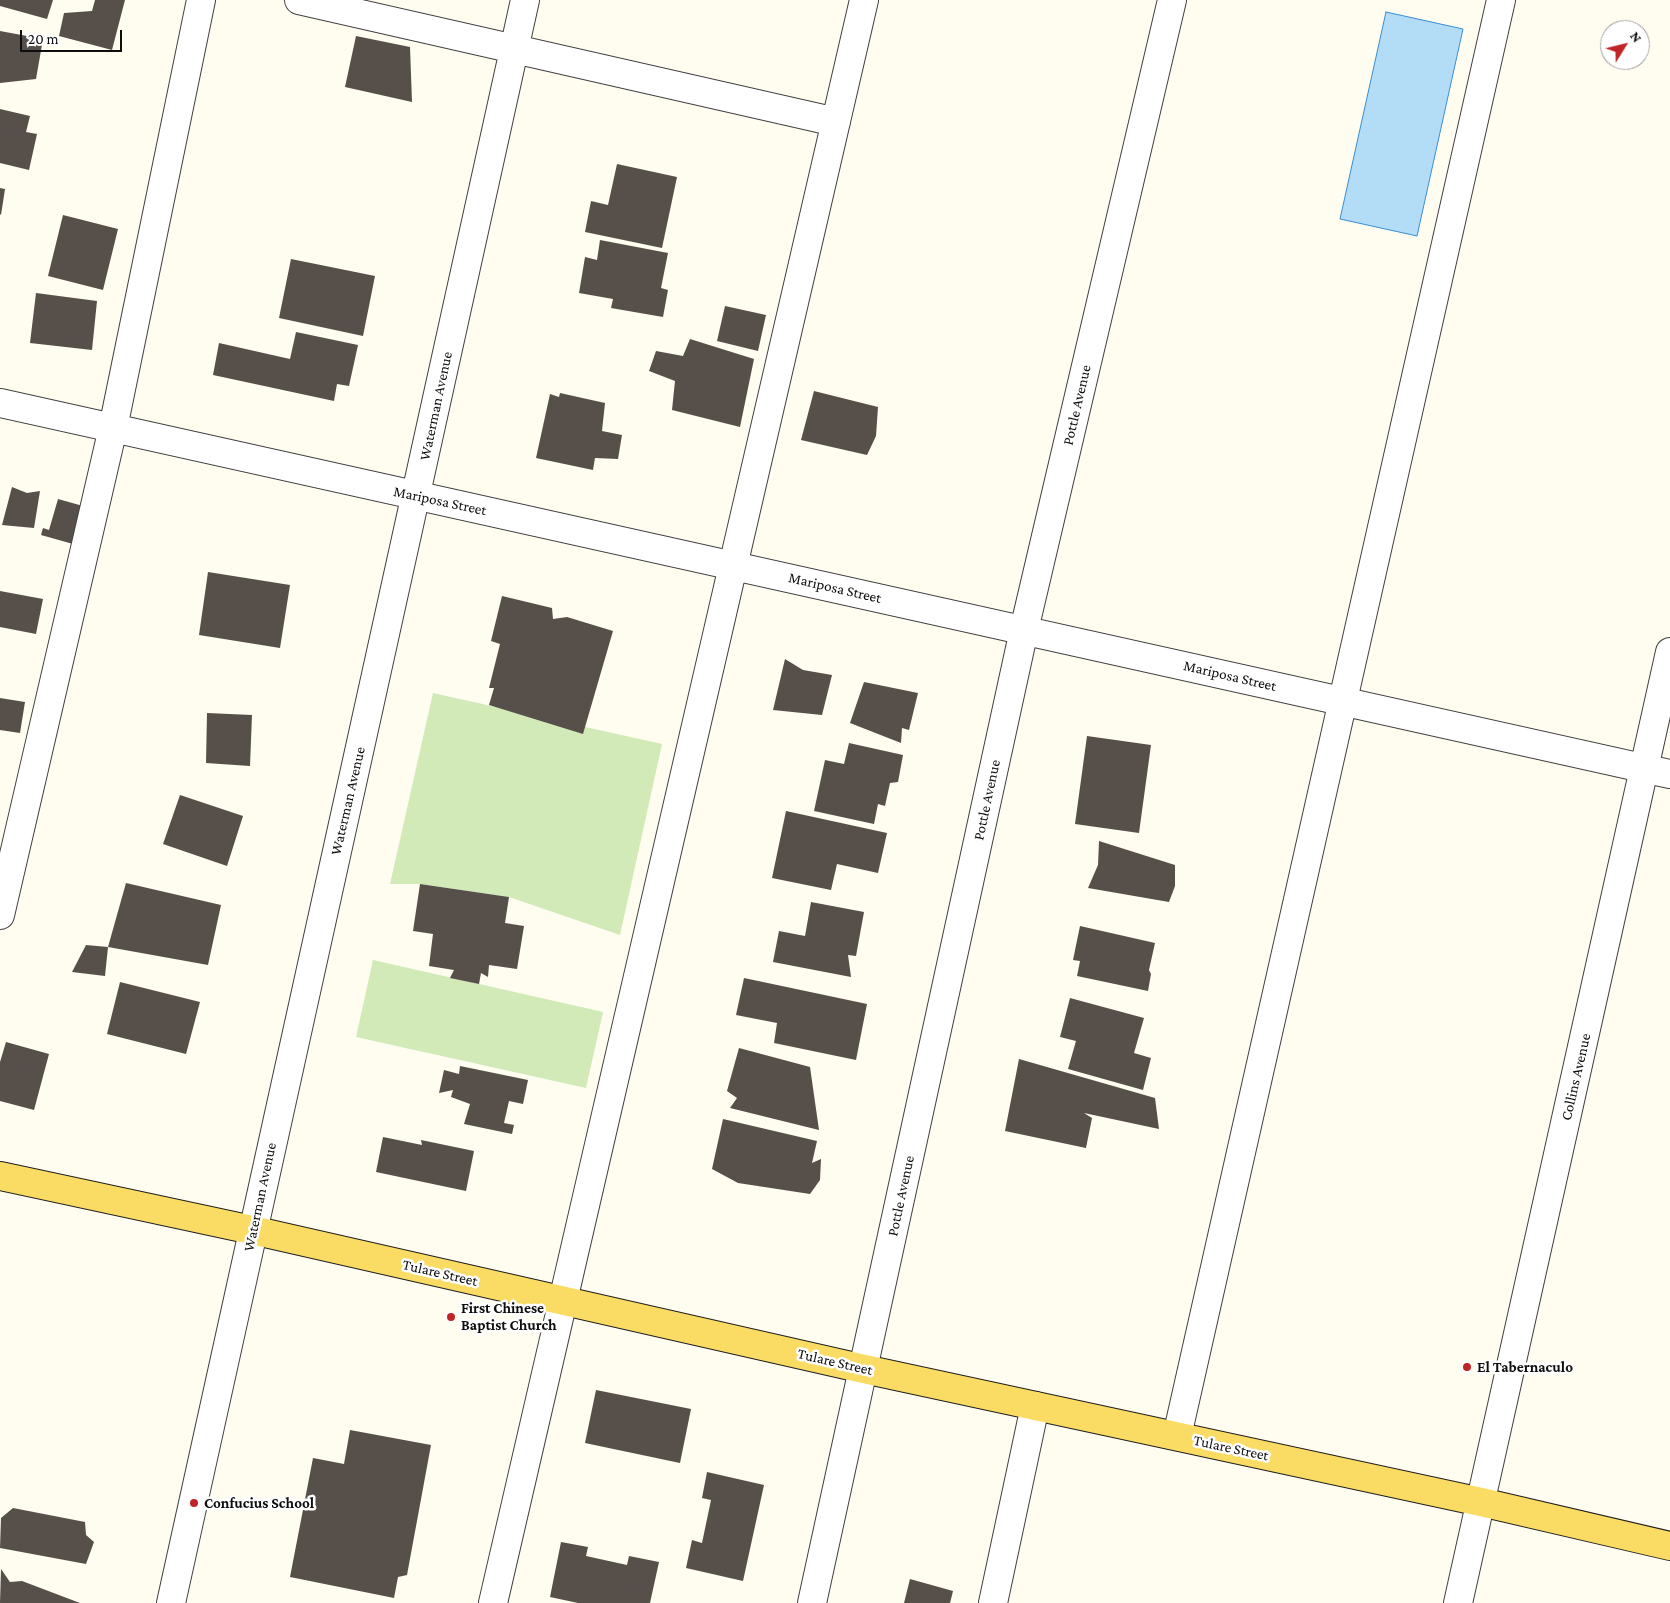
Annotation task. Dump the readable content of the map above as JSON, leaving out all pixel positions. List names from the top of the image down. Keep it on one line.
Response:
{"streets":{"main road":["Tulare Street"],"street":["Pottle Avenue","Waterman Avenue","Mariposa Street","Collins Avenue"]},"crossings":[["Pottle Avenue","Mariposa Street"],["Pottle Avenue","Tulare Street"],["Waterman Avenue","Mariposa Street"],["Waterman Avenue","Tulare Street"],["Mariposa Street","Collins Avenue"],["Collins Avenue","Tulare Street"]],"places":["First Chinese Baptist Church","El Tabernaculo","Confucius School"],"scale_bar":"20 m","north":"top right"}
